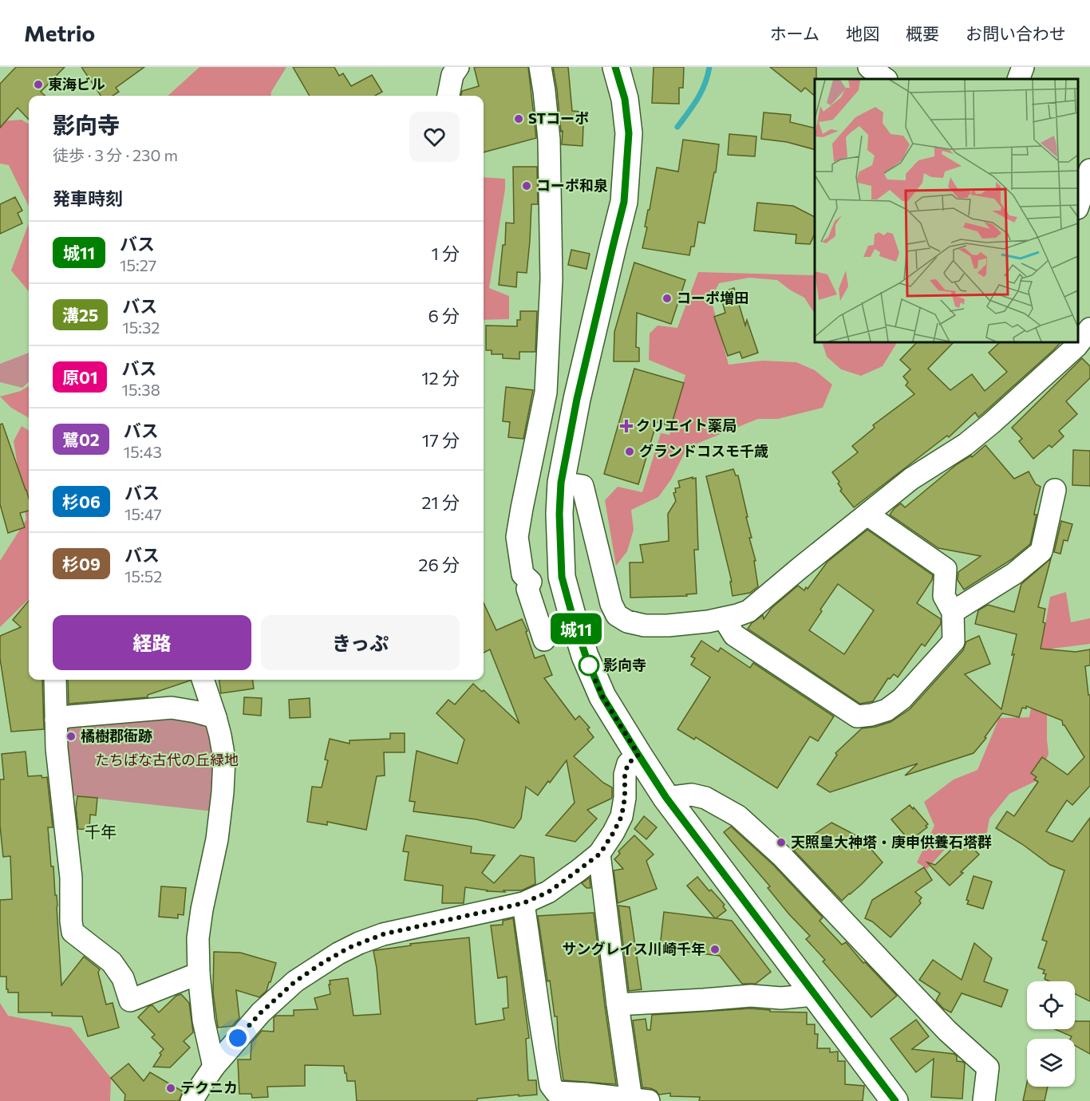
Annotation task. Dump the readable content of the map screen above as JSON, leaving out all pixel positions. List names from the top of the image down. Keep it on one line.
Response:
{"districts":["千年"],"parks":["たちばな古代の丘緑地"],"places":{"other":["東海ビル","STコーポ","コーポ和泉","コーポ増田","グランドコスモ千歳","影向寺","橘樹郡衙跡","天照皇大神塔・庚申供養石塔群","サングレイス川崎千年","テクニカ"],"health":["クリエイト薬局"]},"lines":["bus line 城11"],"page":{"header":"Metrio","nav":["ホーム","地図","概要","お問い合わせ"],"on_map":"城11","heading":[["影向寺","徒歩 · 3 分 · 230 m"],"発車時刻"],"list":[{"mark":"城11","name":"バス","note":"15:27","value":"1 分"},{"mark":"溝25","name":"バス","note":"15:32","value":"6 分"},{"mark":"原01","name":"バス","note":"15:38","value":"12 分"},{"mark":"鷺02","name":"バス","note":"15:43","value":"17 分"},{"mark":"杉06","name":"バス","note":"15:47","value":"21 分"},{"mark":"杉09","name":"バス","note":"15:52","value":"26 分"}],"buttons":["経路","きっぷ"]}}
